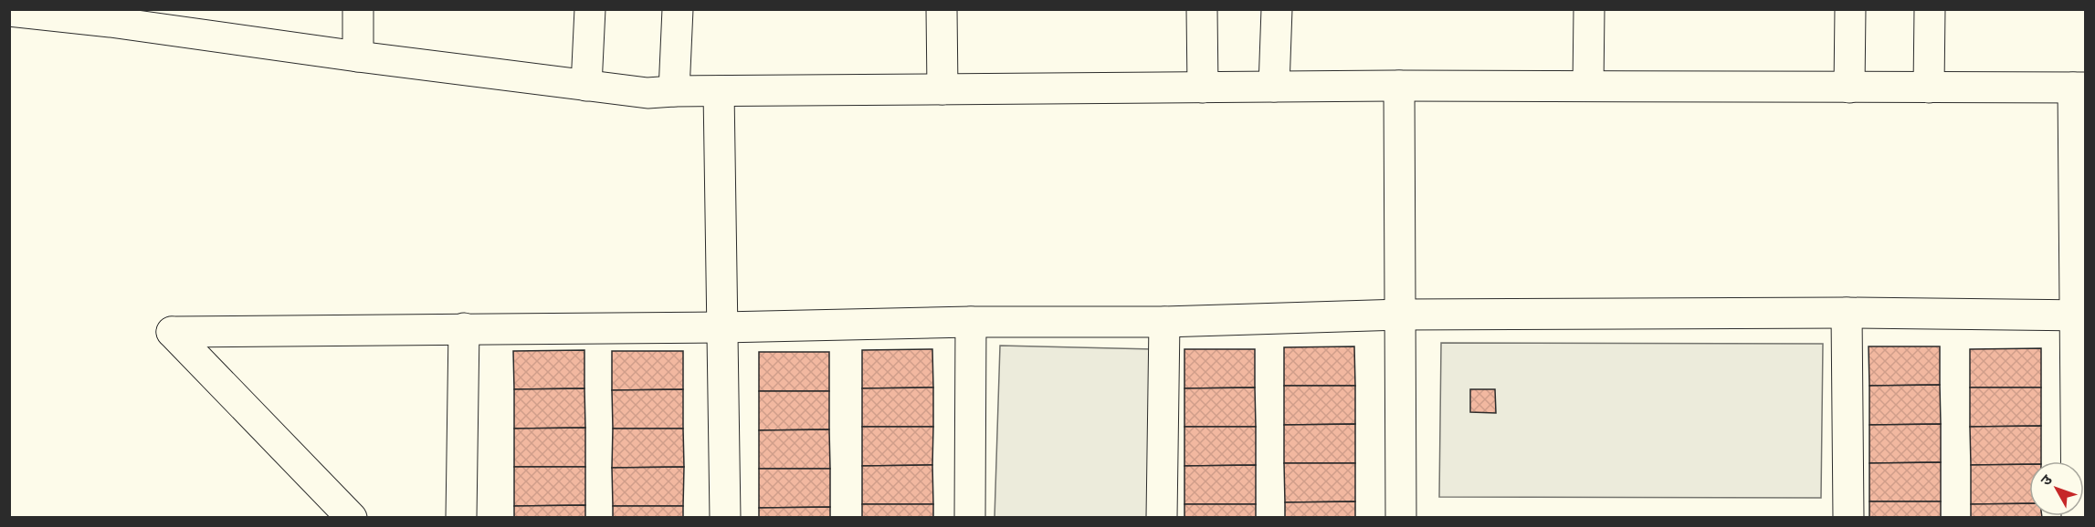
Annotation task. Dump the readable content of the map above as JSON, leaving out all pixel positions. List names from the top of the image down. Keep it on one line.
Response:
{"north":"top left"}
